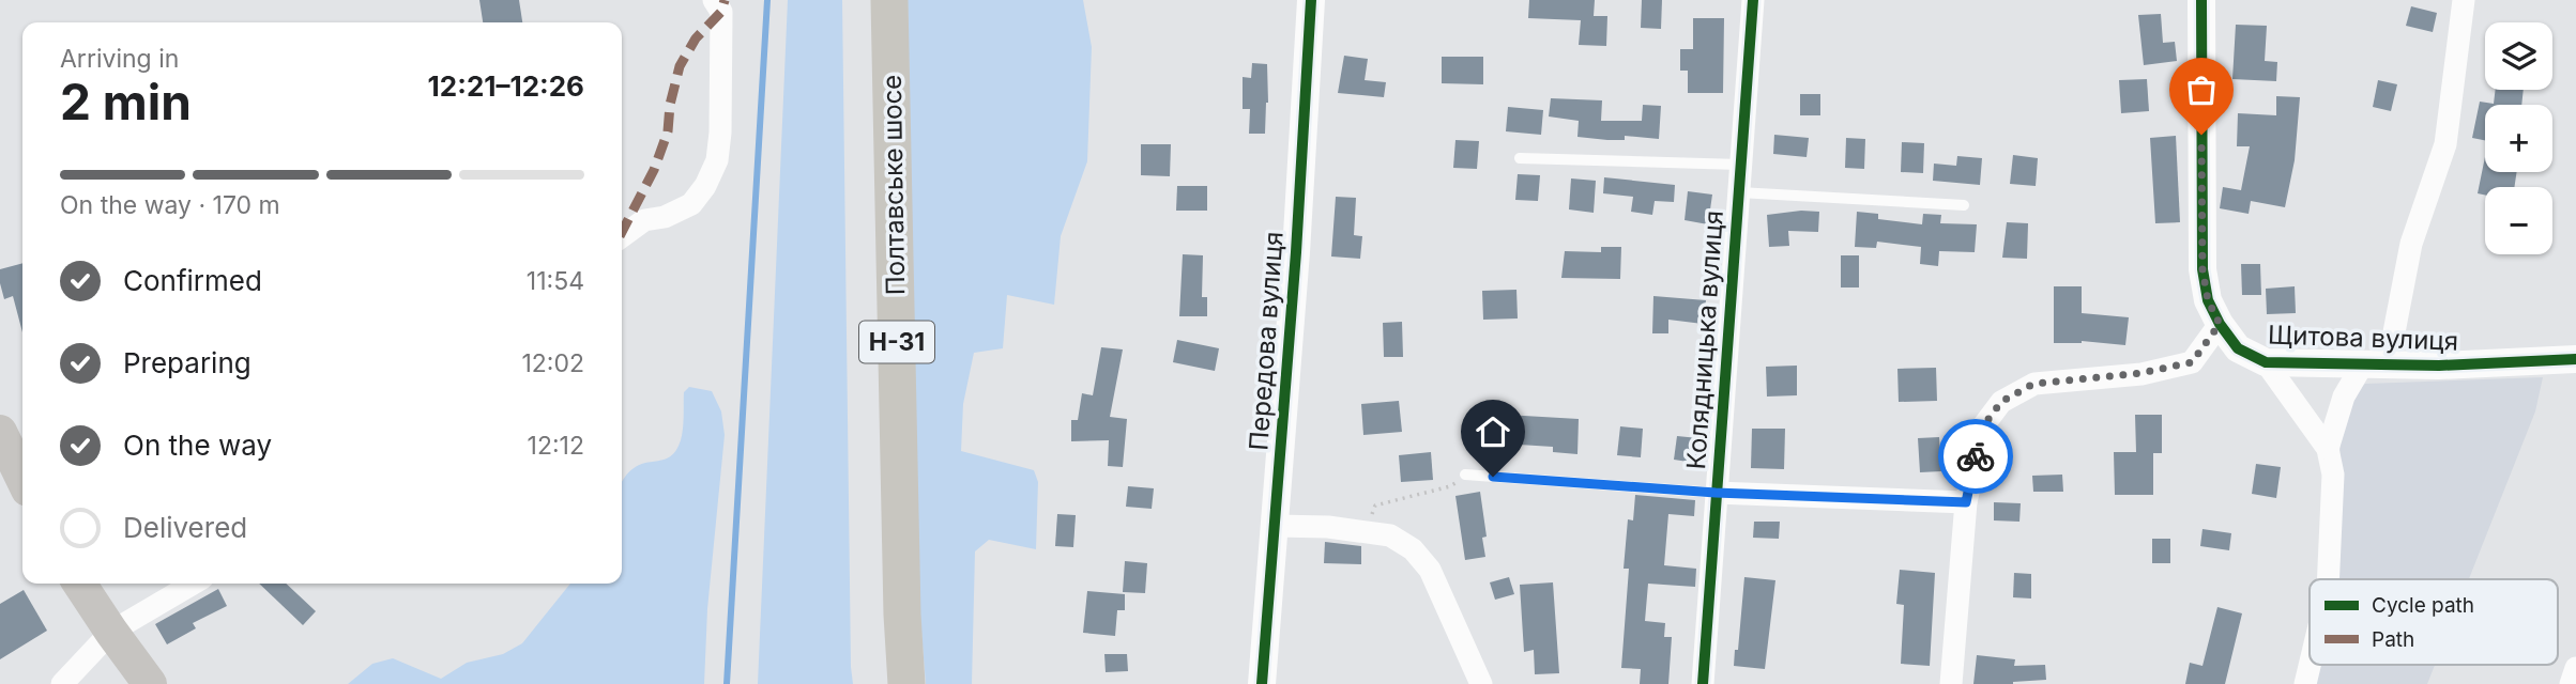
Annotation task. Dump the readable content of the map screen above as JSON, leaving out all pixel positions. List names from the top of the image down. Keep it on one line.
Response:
{"streets":{"main road":["Полтавське шосе","Н-31"],"street":["Щитова вулиця","Колядницька вулиця","Передова вулиця"]},"legend":["Cycle path","Path"],"page":{"map_buttons":["+","−"],"heading":["2 min","Arriving in","12:21–12:26"],"bar":"On the way · 170 m","list":[["Confirmed","11:54"],["Preparing","12:02"],["On the way","12:12"],"Delivered"]}}
